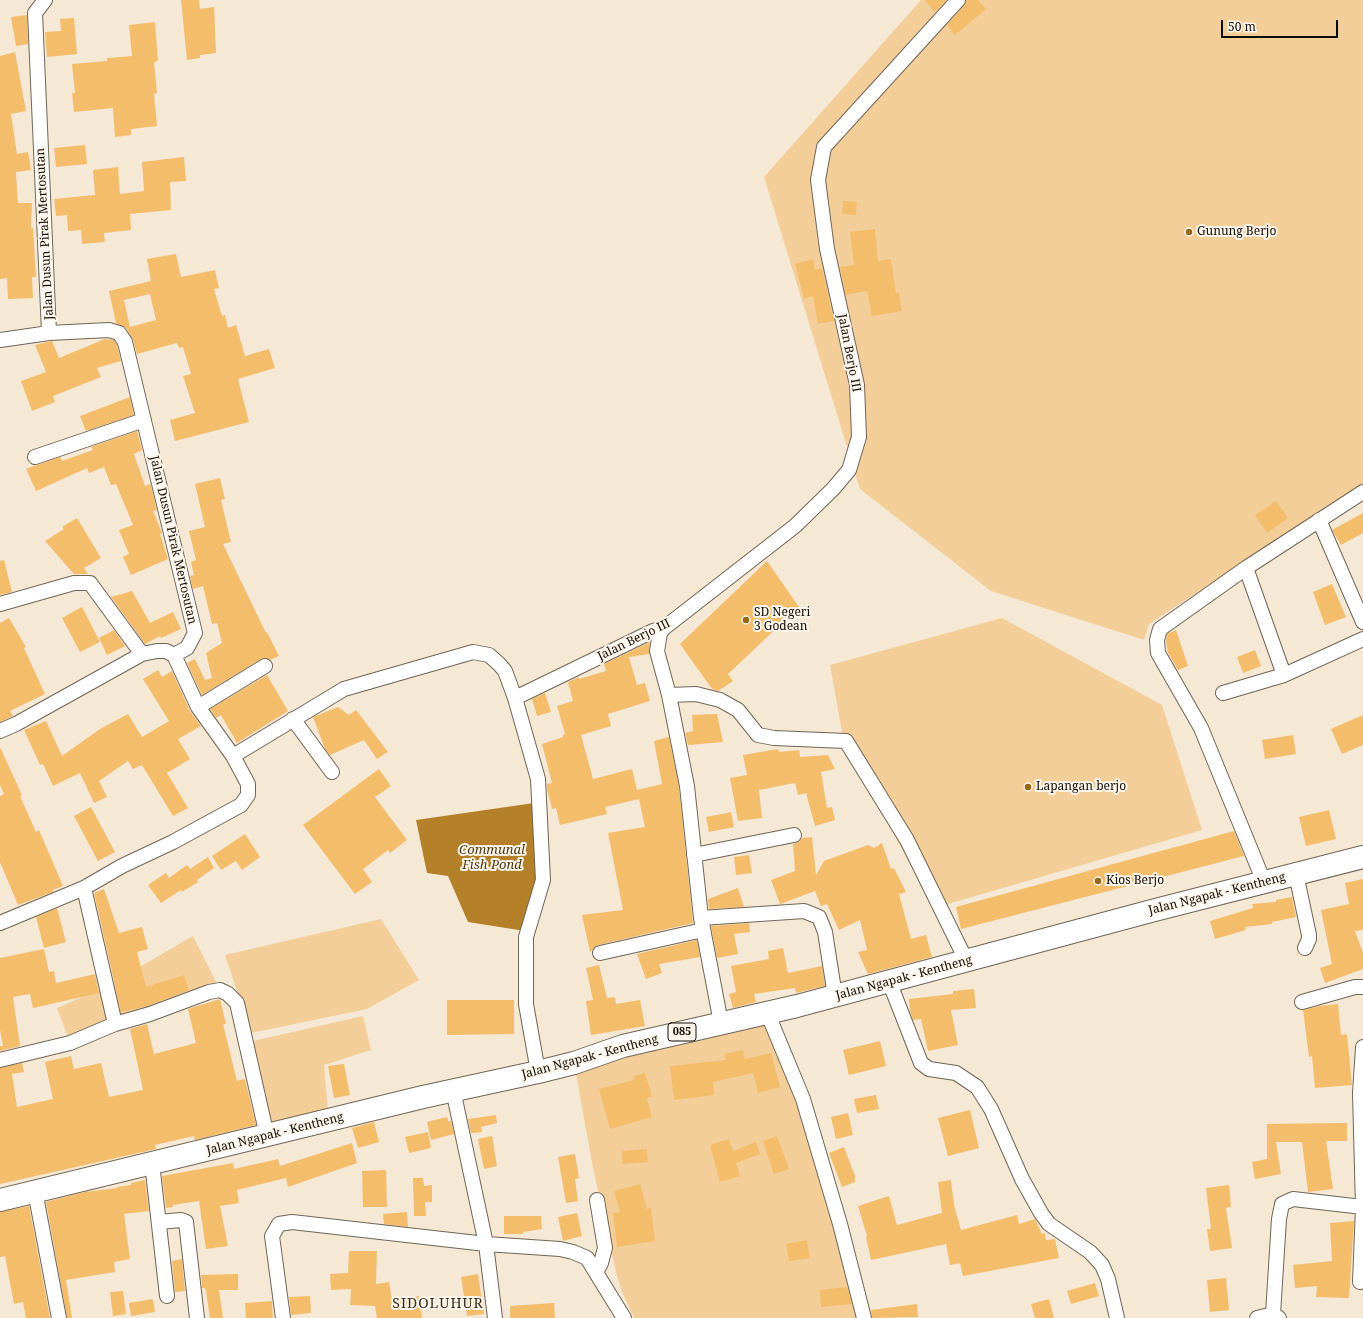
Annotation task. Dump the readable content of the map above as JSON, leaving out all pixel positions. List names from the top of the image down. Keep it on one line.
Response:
{"streets":{"main road":["Jalan Ngapak - Kentheng","085"],"street":["Jalan Dusun Pirak Mertosutan","Jalan Berjo III"]},"districts":["SIDOLUHUR"],"water":["Communal Fish Pond"],"places":["Gunung Berjo","SD Negeri 3 Godean","Lapangan berjo","Kios Berjo"],"scale_bar":"50 m"}
